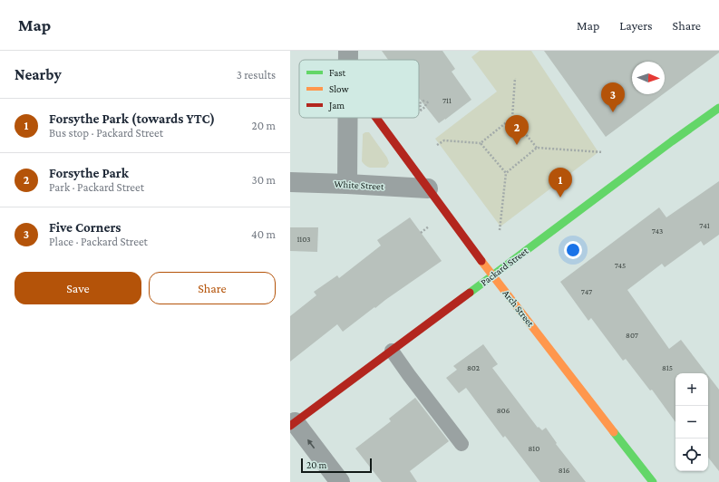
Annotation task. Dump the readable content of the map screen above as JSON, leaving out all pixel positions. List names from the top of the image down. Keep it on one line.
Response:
{"streets":{"main road":["Packard Street","Arch Street"],"street":["White Street"]},"crossings":[["White Street","Arch Street"],["Packard Street","Arch Street"]],"house_numbers":["711","741","743","1103","745","747","807","802","815","806","810","816"],"legend":["Fast","Slow","Jam"],"scale_bar":"20 m","north":"right","page":{"header":"Map","nav":["Map","Layers","Share"],"heading":["Nearby","3 results"],"pins":["3","2","1"],"list":[{"mark":"1","name":"Forsythe Park (towards YTC)","note":"Bus stop · Packard Street","value":"20 m"},{"mark":"2","name":"Forsythe Park","note":"Park · Packard Street","value":"30 m"},{"mark":"3","name":"Five Corners","note":"Place · Packard Street","value":"40 m"}],"buttons":["Save","Share"],"map_buttons":["+","−"],"scale":"20 m"}}
